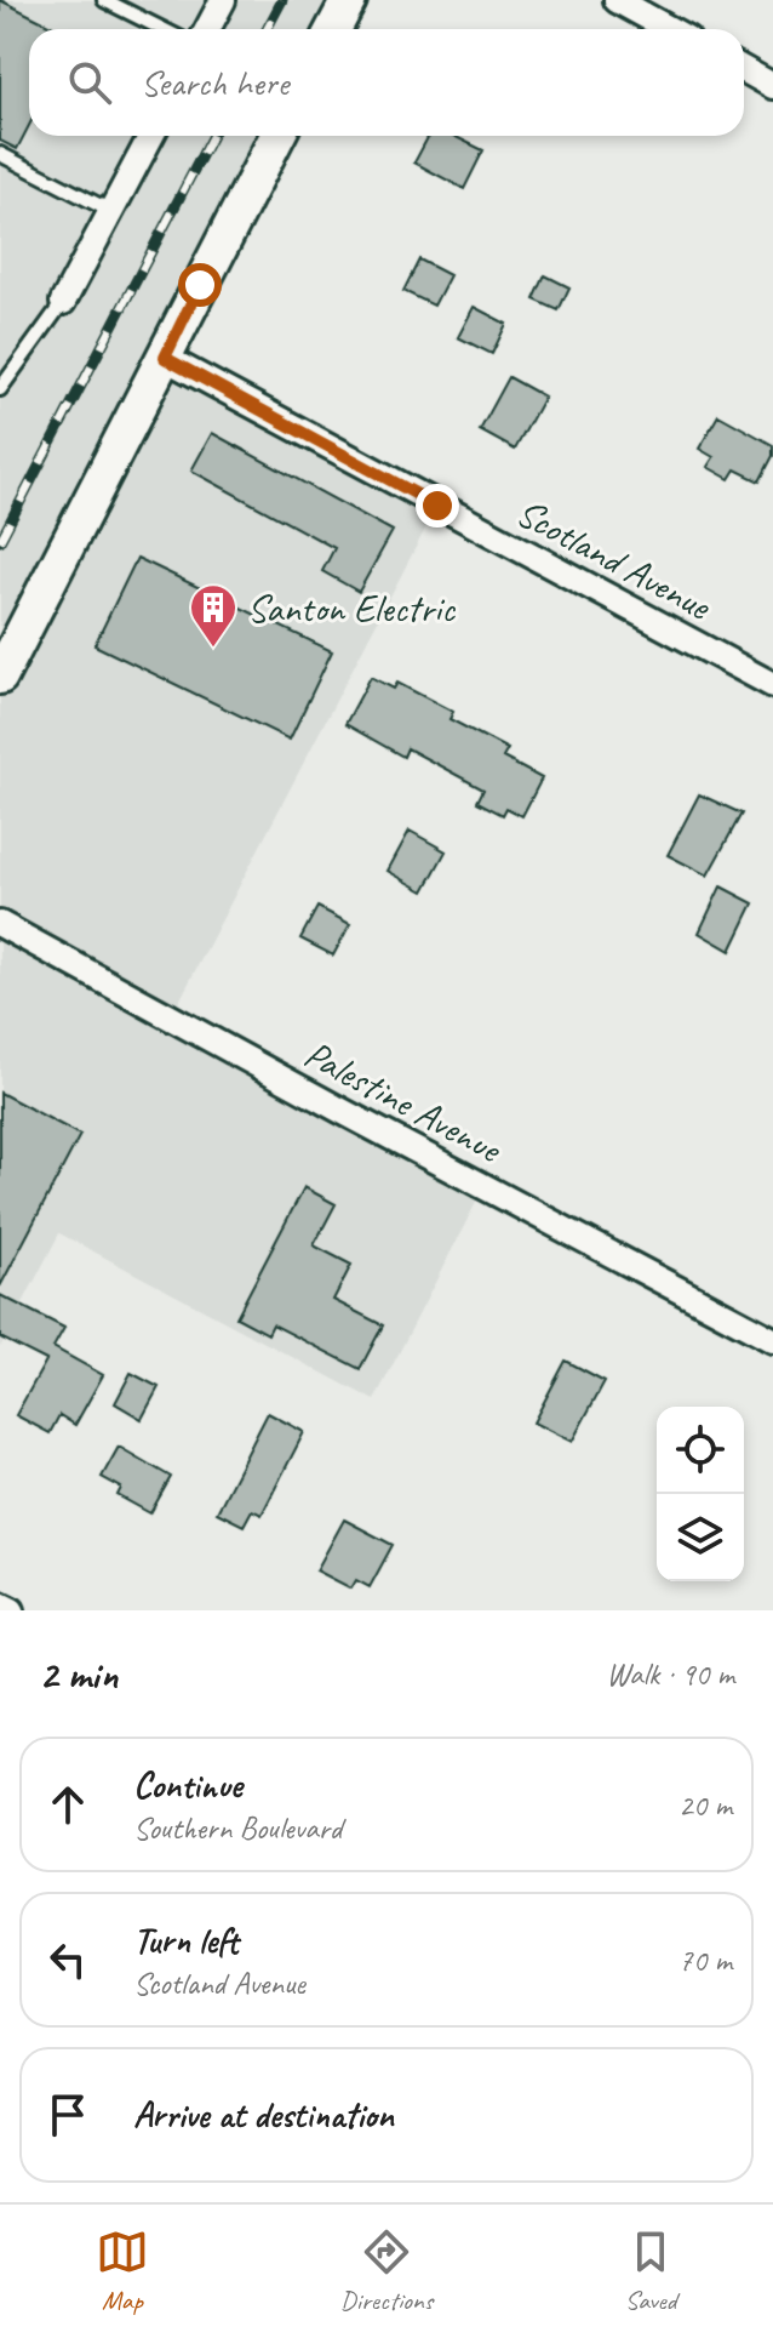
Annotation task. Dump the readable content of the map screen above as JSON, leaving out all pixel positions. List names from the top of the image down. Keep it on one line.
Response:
{"streets":{"street":["Scotland Avenue","Palestine Avenue"]},"places":{"building":["Santon Electric"]},"page":{"search":"Search here","heading":["2 min","Walk · 90 m"],"list":[["Continue","Southern Boulevard","20 m"],["Turn left","Scotland Avenue","70 m"],"Arrive at destination"],"nav":["Map","Directions","Saved"]}}
